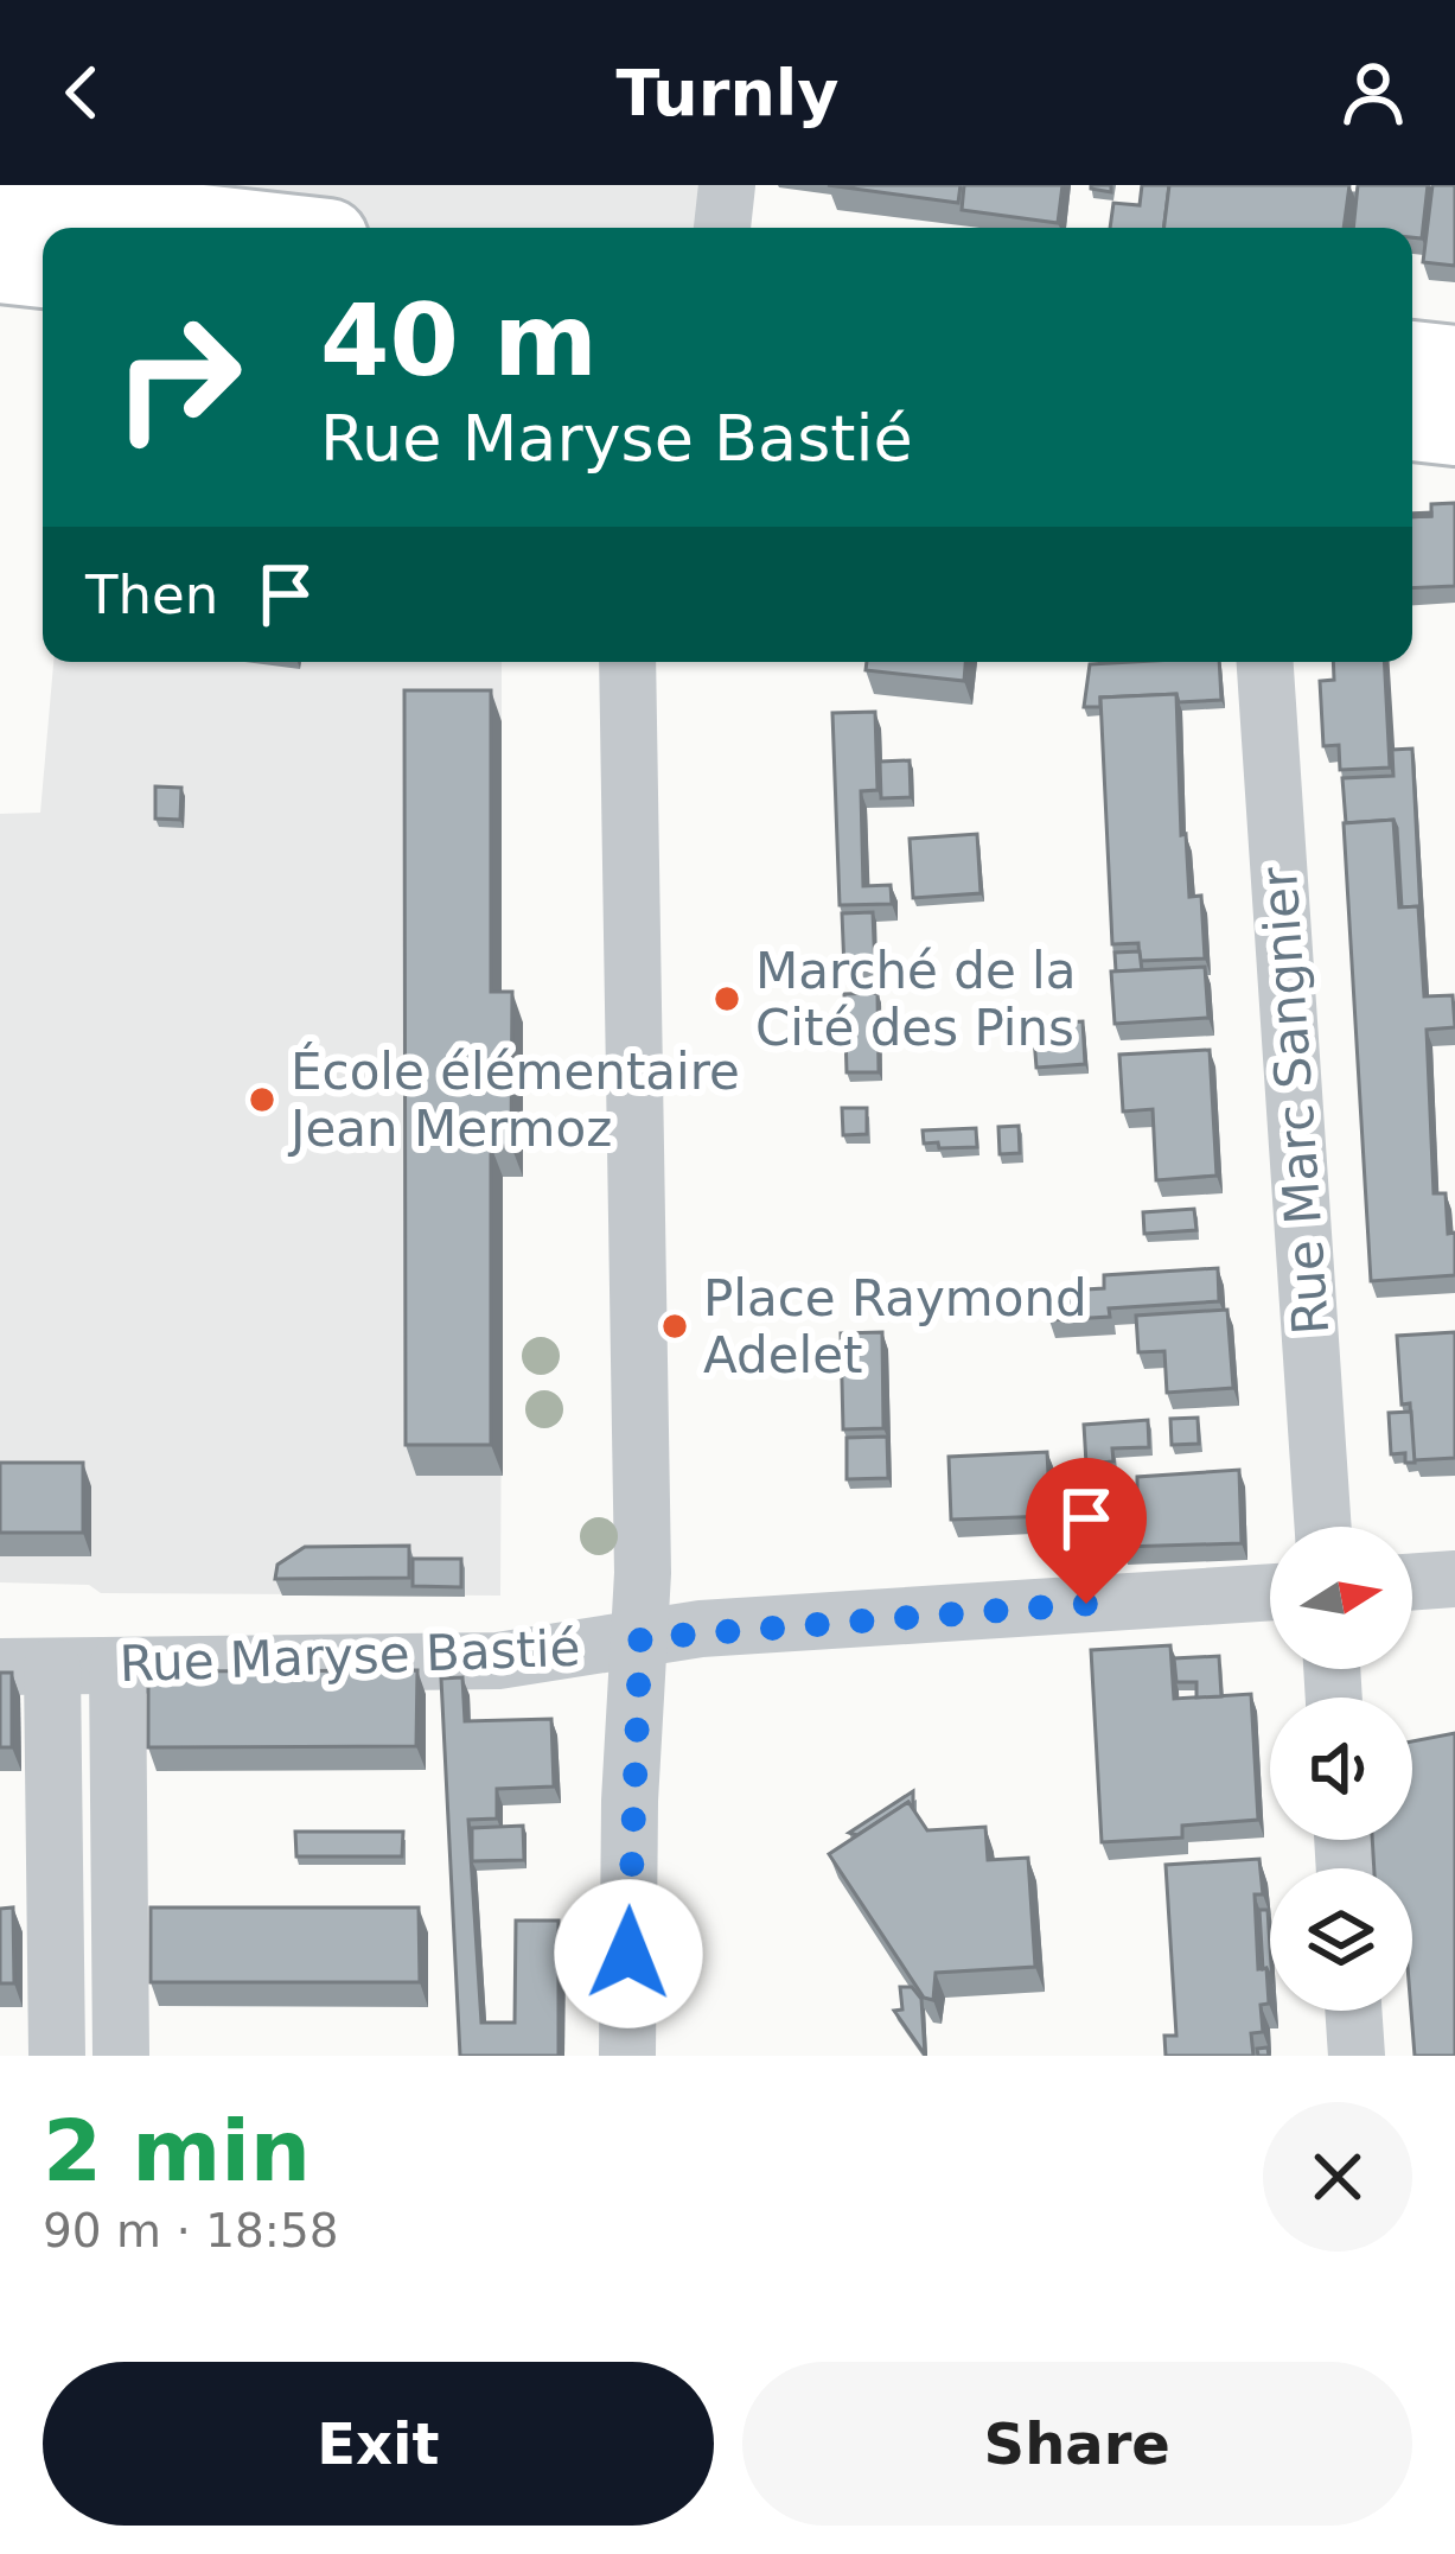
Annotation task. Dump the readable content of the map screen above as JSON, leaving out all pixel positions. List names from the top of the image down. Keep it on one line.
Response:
{"streets":{"street":["Rue Marc Sangnier","Rue Maryse Bastié"]},"places":["Marché de la Cité des Pins","École élémentaire Jean Mermoz","Place Raymond Adelet"],"north":"right","page":{"header":"Turnly","turn":["40 m","Rue Maryse Bastié"],"then":"Then","heading":["2 min","90 m · 18:58"],"buttons":["Exit","Share"]}}
